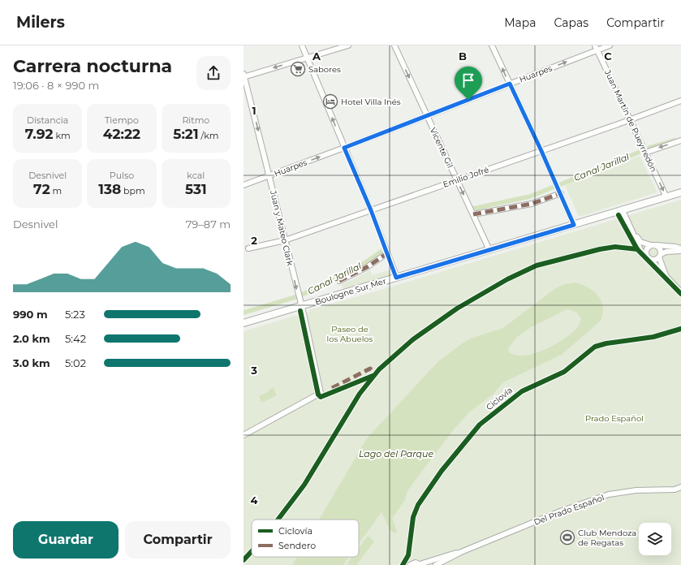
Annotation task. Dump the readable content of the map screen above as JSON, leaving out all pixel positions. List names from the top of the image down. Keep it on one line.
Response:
{"streets":{"main road":["Boulogne Sur Mer"],"street":["Huarpes","Juan Martín de Pueyrredón","Vicente Gil","Emilio Jofré","Juan y Mateo Clark","Del Prado Español"],"cycle path":["Ciclovía"]},"crossings":[["Huarpes","Juan Martín de Pueyrredón"],["Huarpes","Vicente Gil"],["Huarpes","Juan y Mateo Clark"],["Juan Martín de Pueyrredón","Emilio Jofré"],["Juan Martín de Pueyrredón","Boulogne Sur Mer"],["Vicente Gil","Emilio Jofré"],["Vicente Gil","Boulogne Sur Mer"],["Emilio Jofré","Juan y Mateo Clark"],["Juan y Mateo Clark","Boulogne Sur Mer"]],"one_way":["Huarpes","Vicente Gil","Juan y Mateo Clark"],"water":["Canal Jarillal","Lago del Parque"],"parks":["Paseo de los Abuelos","Prado Español"],"places":{"supermarket":["Sabores"],"hotel":["Hotel Villa Inés"],"sports":["Club Mendoza de Regatas"]},"legend":["Ciclovía","Sendero"],"page":{"header":"Milers","nav":["Mapa","Capas","Compartir"],"heading":["Carrera nocturna","19:06 · 8 × 990 m"],"stats":[["Distancia","7.92 km"],["Tiempo","42:22"],["Ritmo","5:21 /km"],["Desnivel","72 m"],["Pulso","138 bpm"],["kcal","531"]],"chart":["Desnivel","79–87 m"],"list":[{"name":"990 m","note":"5:23"},{"name":"2.0 km","note":"5:42"},{"name":"3.0 km","note":"5:02"}],"buttons":["Guardar","Compartir"]},"grid":{"columns":["A","B","C"],"rows":["1","2","3","4"]}}
